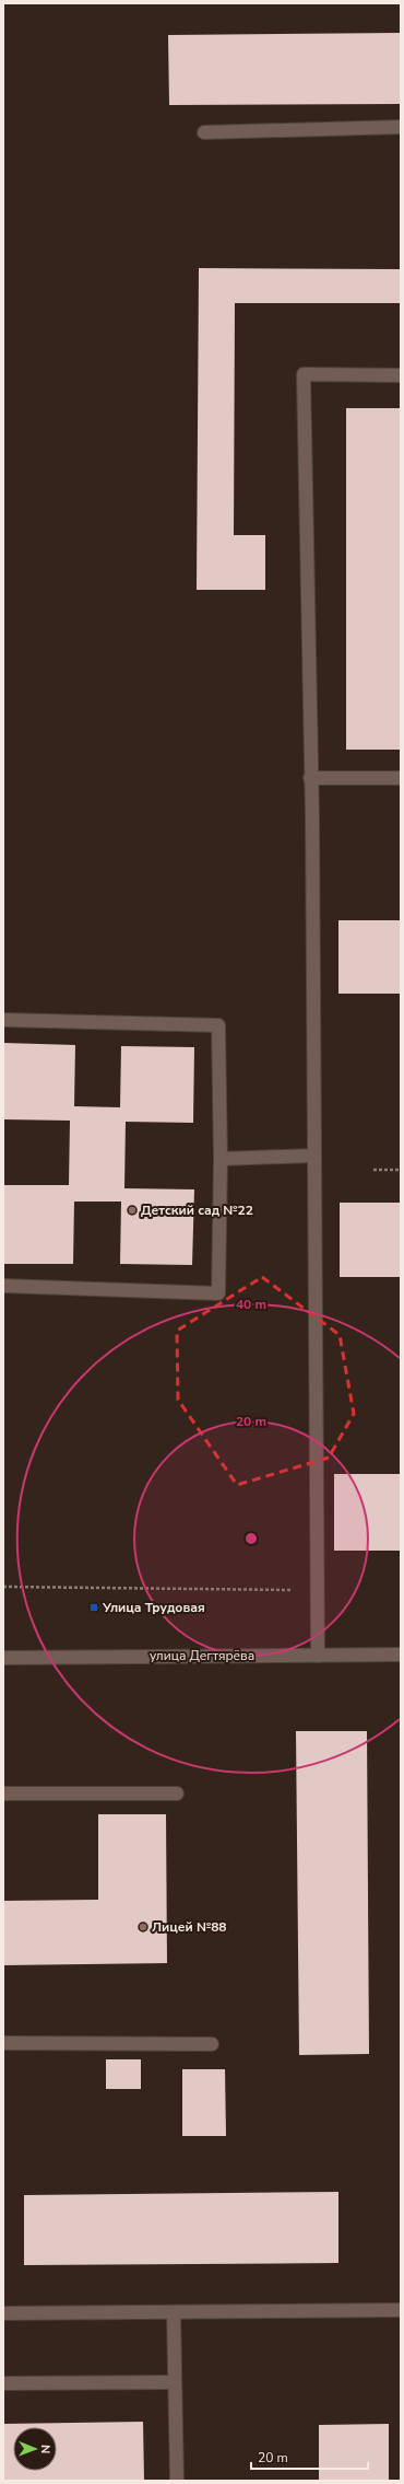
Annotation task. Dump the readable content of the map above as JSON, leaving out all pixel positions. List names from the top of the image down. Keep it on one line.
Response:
{"streets":{"street":["улица Дегтярёва"]},"places":{"other":["Детский сад №22","Лицей №88"],"transit":["Улица Трудовая"]},"scale_bar":"20 m","north":"right","rings":["40 m","20 m"]}
